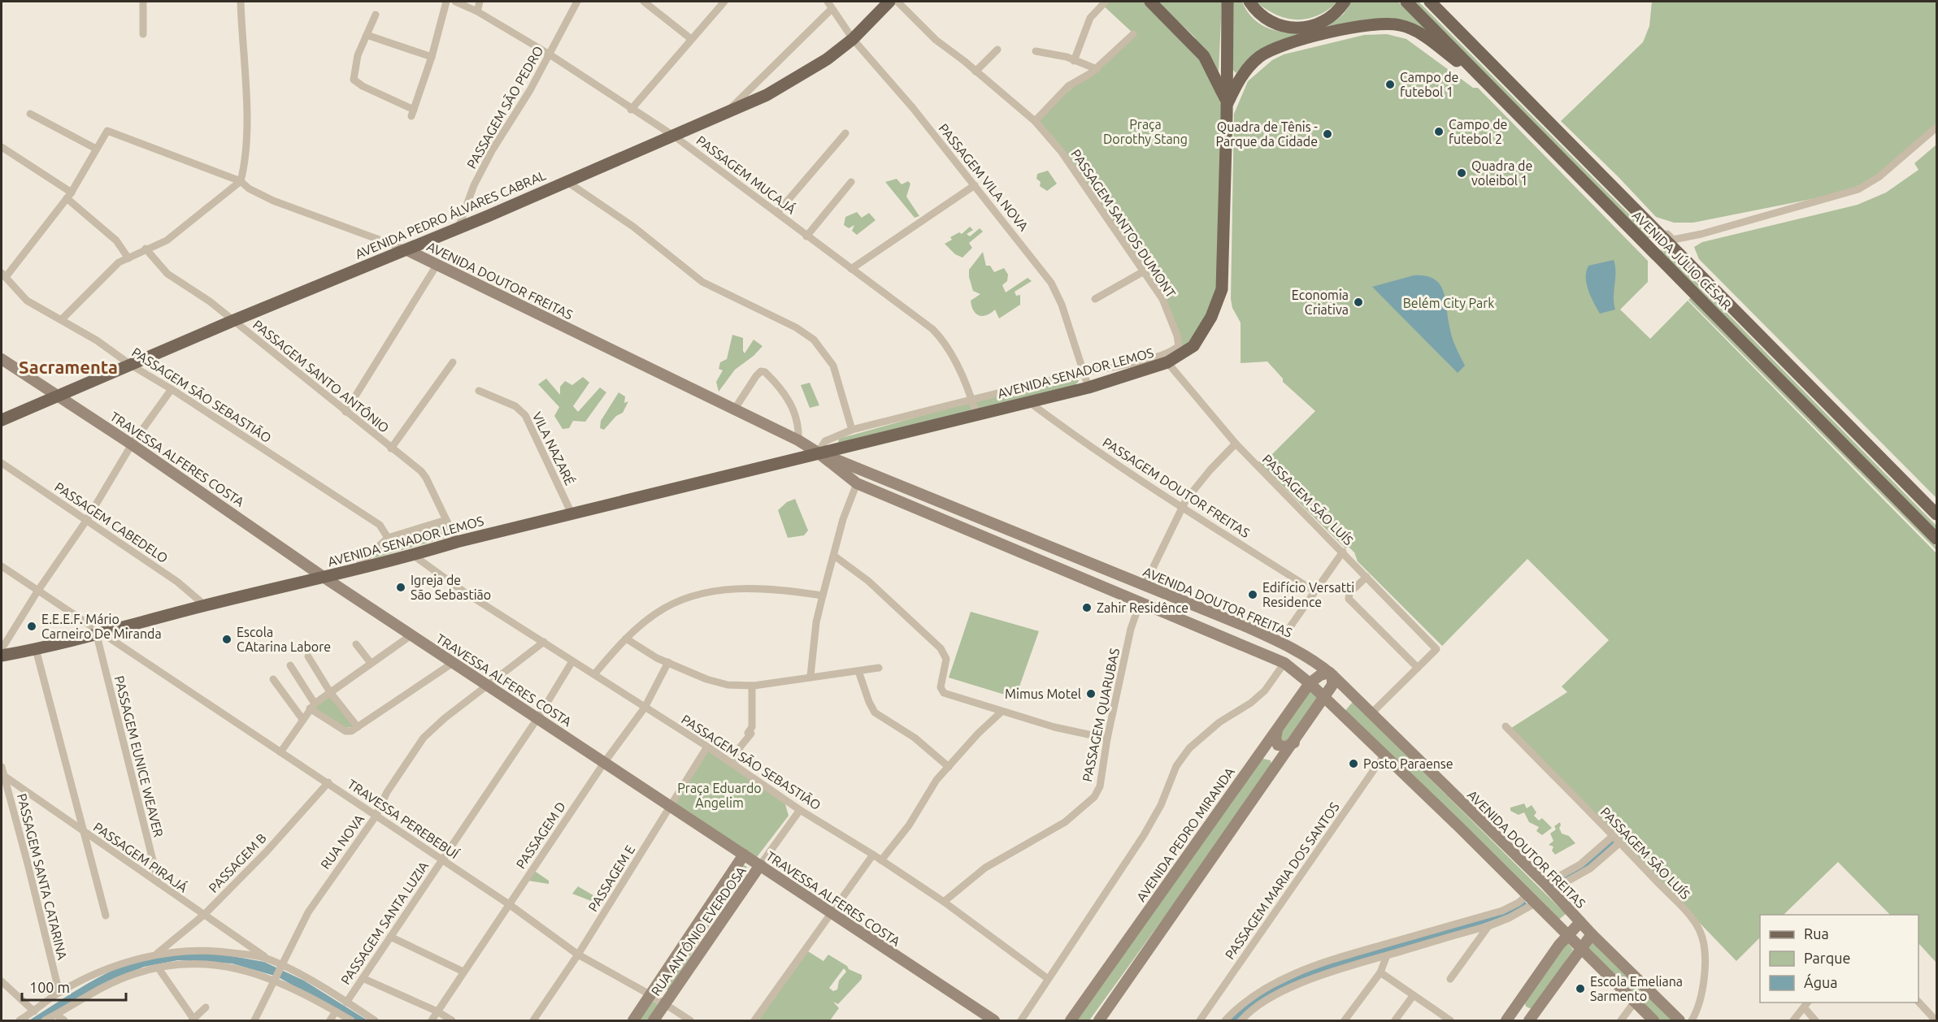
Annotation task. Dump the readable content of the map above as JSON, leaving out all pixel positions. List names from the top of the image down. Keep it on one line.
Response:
{"streets":{"main road":["AVENIDA PEDRO ÁLVARES CABRAL","AVENIDA JÚLIO CÉSAR","AVENIDA DOUTOR FREITAS","AVENIDA SENADOR LEMOS","TRAVESSA ALFERES COSTA","AVENIDA PEDRO MIRANDA","RUA ANTÔNIO EVERDOSA"],"street":["PASSAGEM SÃO PEDRO","PASSAGEM MUCAJÁ","PASSAGEM VILA NOVA","PASSAGEM SANTOS DUMONT","PASSAGEM SANTO ANTÔNIO","PASSAGEM SÃO SEBASTIÃO","VILA NAZARÉ","PASSAGEM DOUTOR FREITAS","PASSAGEM SÃO LUÍS","PASSAGEM CABEDELO","PASSAGEM QUARUBAS","PASSAGEM EUNICE WEAVER","TRAVESSA PEREBEBUÍ","PASSAGEM D","RUA NOVA","PASSAGEM PIRAJÁ","PASSAGEM B","PASSAGEM SANTA CATARINA","PASSAGEM E","PASSAGEM MARIA DOS SANTOS","PASSAGEM SANTA LUZIA"]},"crossings":[["PASSAGEM SÃO PEDRO","PASSAGEM MUCAJÁ"],["PASSAGEM SÃO PEDRO","AVENIDA PEDRO ÁLVARES CABRAL"],["PASSAGEM MUCAJÁ","AVENIDA PEDRO ÁLVARES CABRAL"],["PASSAGEM MUCAJÁ","AVENIDA SENADOR LEMOS"],["PASSAGEM VILA NOVA","AVENIDA PEDRO ÁLVARES CABRAL"],["PASSAGEM VILA NOVA","AVENIDA SENADOR LEMOS"],["AVENIDA PEDRO ÁLVARES CABRAL","AVENIDA DOUTOR FREITAS"],["AVENIDA PEDRO ÁLVARES CABRAL","PASSAGEM SANTO ANTÔNIO"],["AVENIDA PEDRO ÁLVARES CABRAL","PASSAGEM SÃO SEBASTIÃO"],["AVENIDA PEDRO ÁLVARES CABRAL","TRAVESSA ALFERES COSTA"],["PASSAGEM SANTOS DUMONT","AVENIDA SENADOR LEMOS"],["AVENIDA DOUTOR FREITAS","AVENIDA SENADOR LEMOS"],["AVENIDA DOUTOR FREITAS","PASSAGEM QUARUBAS"],["AVENIDA DOUTOR FREITAS","AVENIDA PEDRO MIRANDA"],["AVENIDA DOUTOR FREITAS","PASSAGEM MARIA DOS SANTOS"],["AVENIDA SENADOR LEMOS","PASSAGEM SANTO ANTÔNIO"],["AVENIDA SENADOR LEMOS","PASSAGEM SÃO SEBASTIÃO"],["AVENIDA SENADOR LEMOS","VILA NAZARÉ"],["AVENIDA SENADOR LEMOS","TRAVESSA ALFERES COSTA"],["AVENIDA SENADOR LEMOS","PASSAGEM DOUTOR FREITAS"],["AVENIDA SENADOR LEMOS","PASSAGEM SÃO LUÍS"],["AVENIDA SENADOR LEMOS","PASSAGEM CABEDELO"],["AVENIDA SENADOR LEMOS","PASSAGEM EUNICE WEAVER"],["AVENIDA SENADOR LEMOS","TRAVESSA PEREBEBUÍ"],["PASSAGEM SÃO SEBASTIÃO","PASSAGEM QUARUBAS"],["PASSAGEM SÃO SEBASTIÃO","PASSAGEM D"],["PASSAGEM SÃO SEBASTIÃO","RUA NOVA"],["PASSAGEM SÃO SEBASTIÃO","PASSAGEM E"],["PASSAGEM SÃO SEBASTIÃO","PASSAGEM SANTA LUZIA"],["PASSAGEM SÃO SEBASTIÃO","RUA ANTÔNIO EVERDOSA"],["TRAVESSA ALFERES COSTA","PASSAGEM D"],["TRAVESSA ALFERES COSTA","RUA NOVA"],["TRAVESSA ALFERES COSTA","PASSAGEM E"],["TRAVESSA ALFERES COSTA","PASSAGEM SANTA LUZIA"],["TRAVESSA ALFERES COSTA","RUA ANTÔNIO EVERDOSA"],["PASSAGEM EUNICE WEAVER","TRAVESSA PEREBEBUÍ"],["PASSAGEM EUNICE WEAVER","PASSAGEM PIRAJÁ"],["TRAVESSA PEREBEBUÍ","PASSAGEM D"],["TRAVESSA PEREBEBUÍ","RUA NOVA"],["TRAVESSA PEREBEBUÍ","PASSAGEM B"],["TRAVESSA PEREBEBUÍ","PASSAGEM E"],["TRAVESSA PEREBEBUÍ","PASSAGEM SANTA LUZIA"],["TRAVESSA PEREBEBUÍ","RUA ANTÔNIO EVERDOSA"],["PASSAGEM PIRAJÁ","PASSAGEM B"],["PASSAGEM PIRAJÁ","PASSAGEM SANTA CATARINA"]],"districts":["Sacramenta"],"parks":["Praça Dorothy Stang","Belém City Park","Praça Eduardo Angelim"],"places":["Campo de futebol 1","Campo de futebol 2","Quadra de Tênis - Parque da Cidade","Quadra de voleibol 1","Economia Criativa","Igreja de São Sebastião","Edifício Versatti Residence","Zahir Residênce","E.E.E.F. Mário Carneiro De Miranda","Escola CAtarina Labore","Mimus Motel","Posto Paraense","Escola Emeliana Sarmento"],"legend":["Rua","Parque","Água"],"scale_bar":"100 m"}
